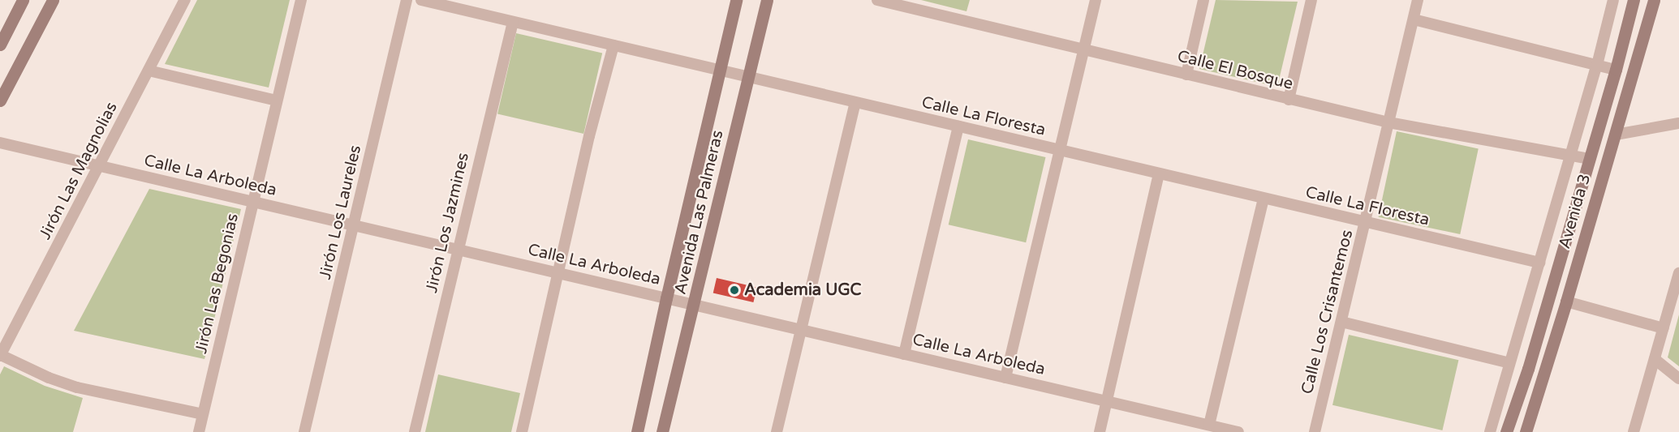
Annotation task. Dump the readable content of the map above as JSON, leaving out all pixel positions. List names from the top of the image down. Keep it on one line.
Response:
{"streets":{"street":["Calle El Bosque","Calle La Floresta","Jirón Las Magnolias","Calle La Arboleda","Avenida 3","Jirón Los Laureles","Avenida Las Palmeras","Jirón Los Jazmines","Jirón Las Begonias","Calle Los Crisantemos"]},"crossings":[["Calle El Bosque","Avenida 3"],["Calle El Bosque","Calle Los Crisantemos"],["Calle La Floresta","Avenida Las Palmeras"],["Calle La Floresta","Jirón Los Jazmines"],["Calle La Floresta","Calle Los Crisantemos"],["Jirón Las Magnolias","Calle La Arboleda"],["Calle La Arboleda","Jirón Los Laureles"],["Calle La Arboleda","Avenida Las Palmeras"],["Calle La Arboleda","Jirón Los Jazmines"],["Calle La Arboleda","Jirón Las Begonias"]],"places":["Academia UGC"]}
